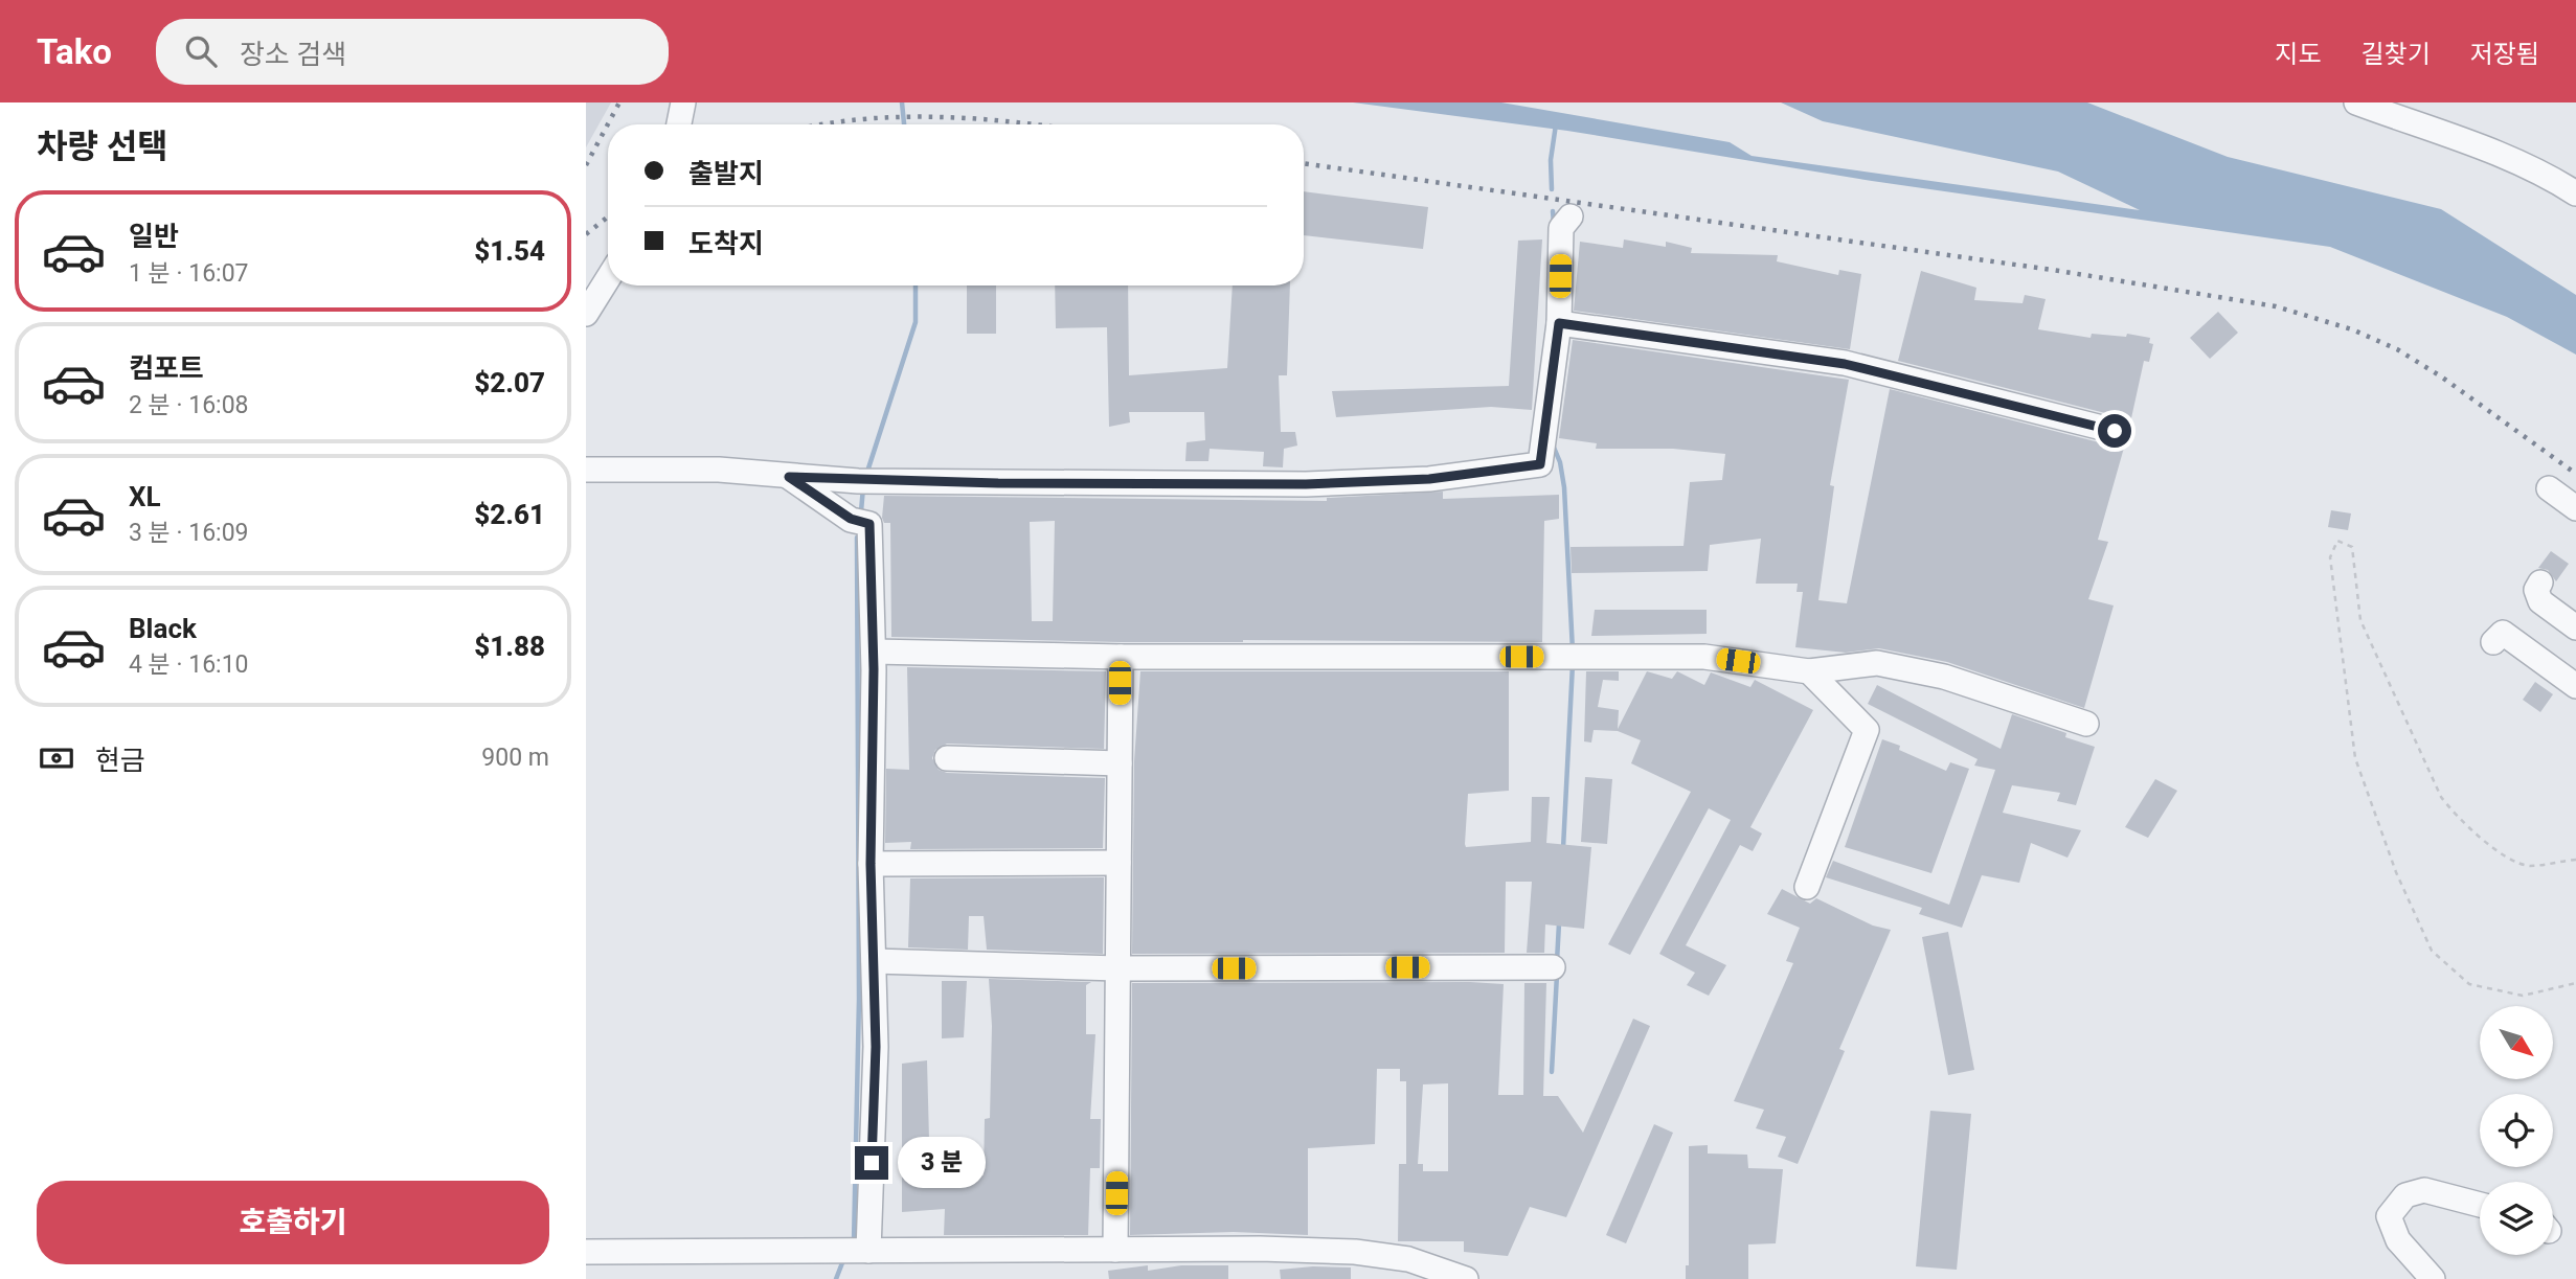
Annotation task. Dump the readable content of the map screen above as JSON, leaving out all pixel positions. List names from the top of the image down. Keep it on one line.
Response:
{"north":"bottom right","page":{"header":"Tako","search":"장소 검색","nav":["지도","길찾기","저장됨"],"heading":"차량 선택","banner":["출발지","도착지"],"list":[{"name":"일반","note":"1 분 · 16:07","value":"$1.54"},{"name":"컴포트","note":"2 분 · 16:08","value":"$2.07"},{"name":"XL","note":"3 분 · 16:09","value":"$2.61"},{"name":"Black","note":"4 분 · 16:10","value":"$1.88"}],"pay":["현금","900 m"],"bubble":"3 분","buttons":"호출하기"}}
